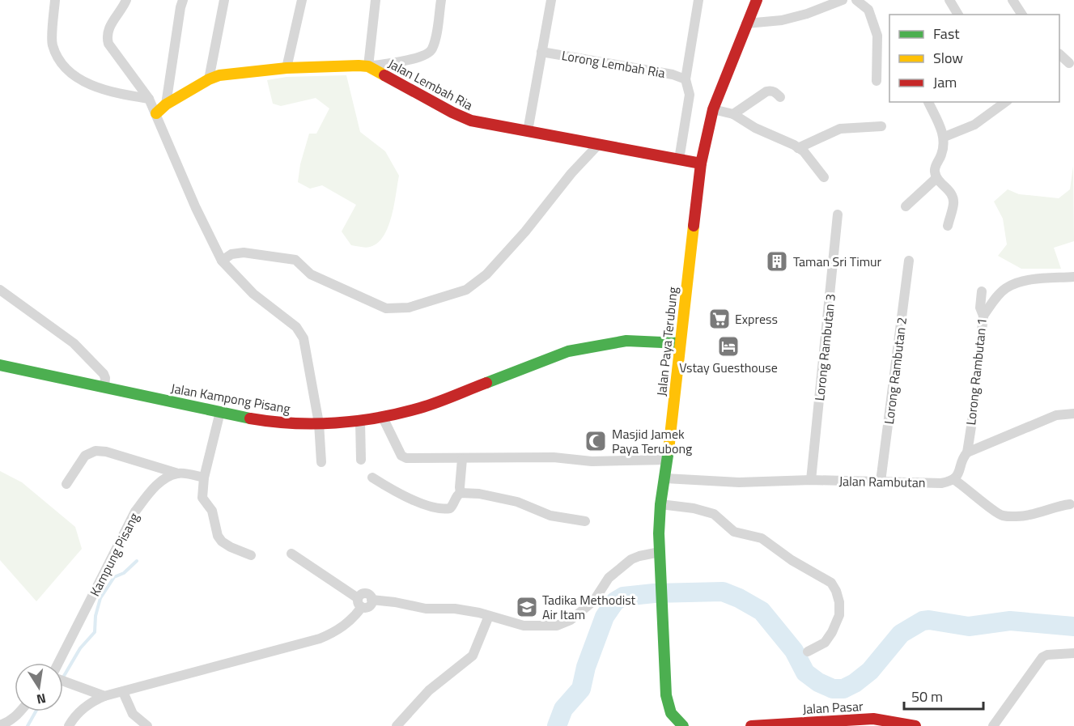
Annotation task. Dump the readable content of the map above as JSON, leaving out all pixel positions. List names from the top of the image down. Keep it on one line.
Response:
{"streets":{"main road":["Jalan Lembah Ria","Jalan Paya Terubung","Jalan Kampong Pisang","Jalan Pasar"],"street":["Lorong Lembah Ria","Lorong Rambutan 3","Lorong Rambutan 2","Lorong Rambutan 1","Jalan Rambutan","Kampung Pisang"]},"crossings":[["Jalan Lembah Ria","Jalan Paya Terubung"],["Jalan Paya Terubung","Jalan Kampong Pisang"],["Jalan Paya Terubung","Jalan Rambutan"],["Lorong Rambutan 3","Jalan Rambutan"],["Lorong Rambutan 2","Jalan Rambutan"]],"places":{"building":["Taman Sri Timur"],"supermarket":["Express"],"hotel":["Vstay Guesthouse"],"mosque":["Masjid Jamek Paya Terubong"],"school or university":["Tadika Methodist Air Itam"]},"legend":["Fast","Slow","Jam"],"scale_bar":"50 m","north":"bottom"}
